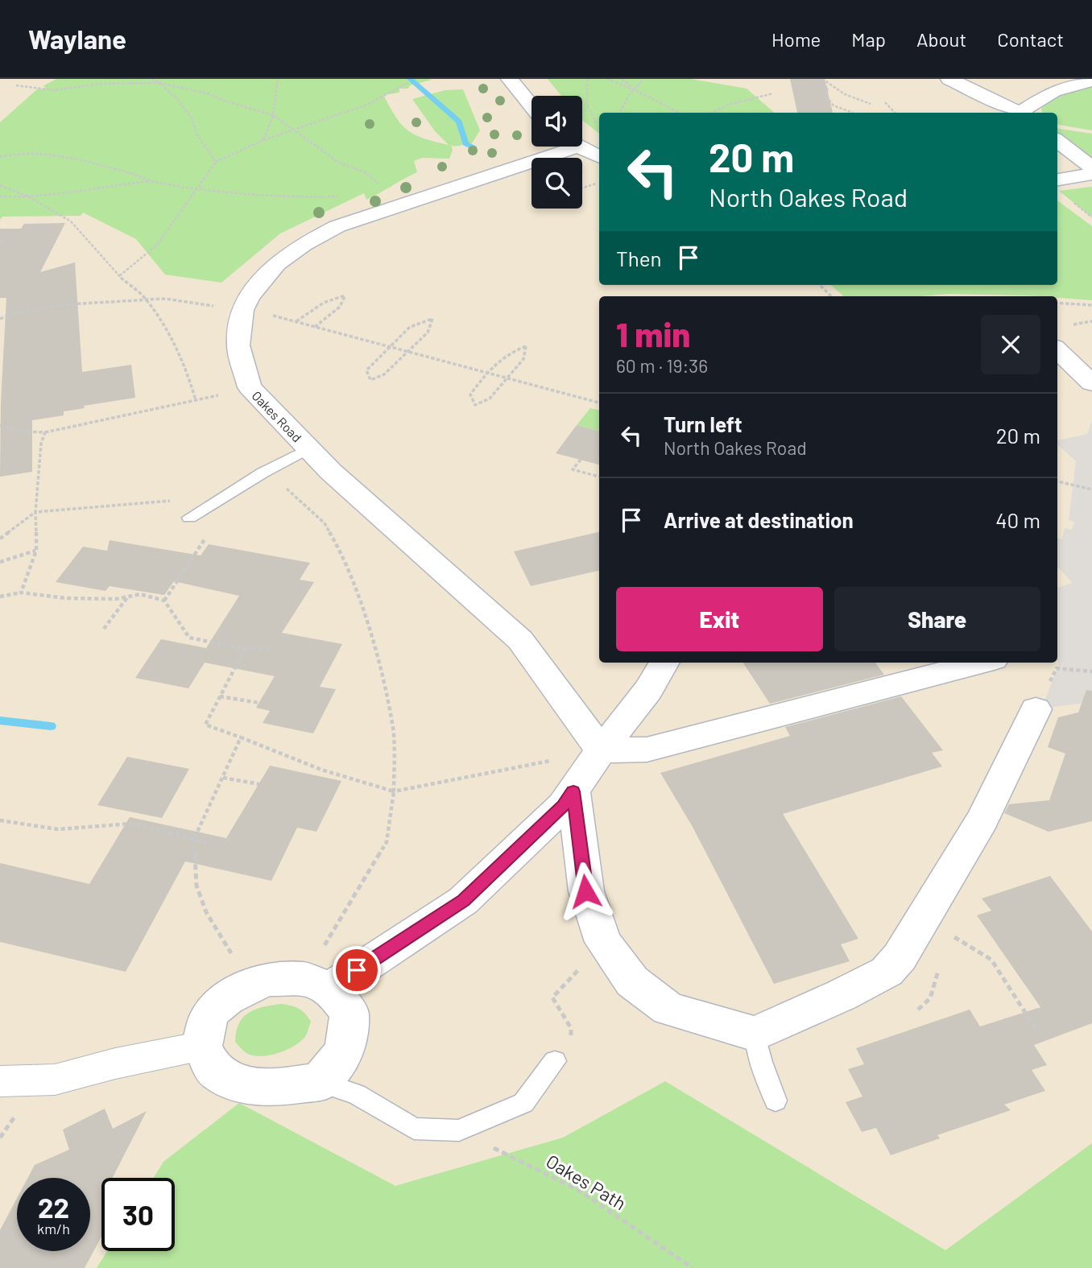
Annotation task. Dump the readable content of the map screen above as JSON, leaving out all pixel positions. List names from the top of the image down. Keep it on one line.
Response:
{"streets":{"street":["Oakes Road"],"path":["Oakes Path"]},"page":{"header":"Waylane","nav":["Home","Map","About","Contact"],"turn":["20 m","North Oakes Road"],"then":"Then","heading":["1 min","60 m · 19:36"],"list":[{"name":"Turn left","note":"North Oakes Road","value":"20 m"},{"name":"Arrive at destination","value":"40 m"}],"buttons":["Exit","Share"],"speed":"22 km/h","limit":"30"}}
